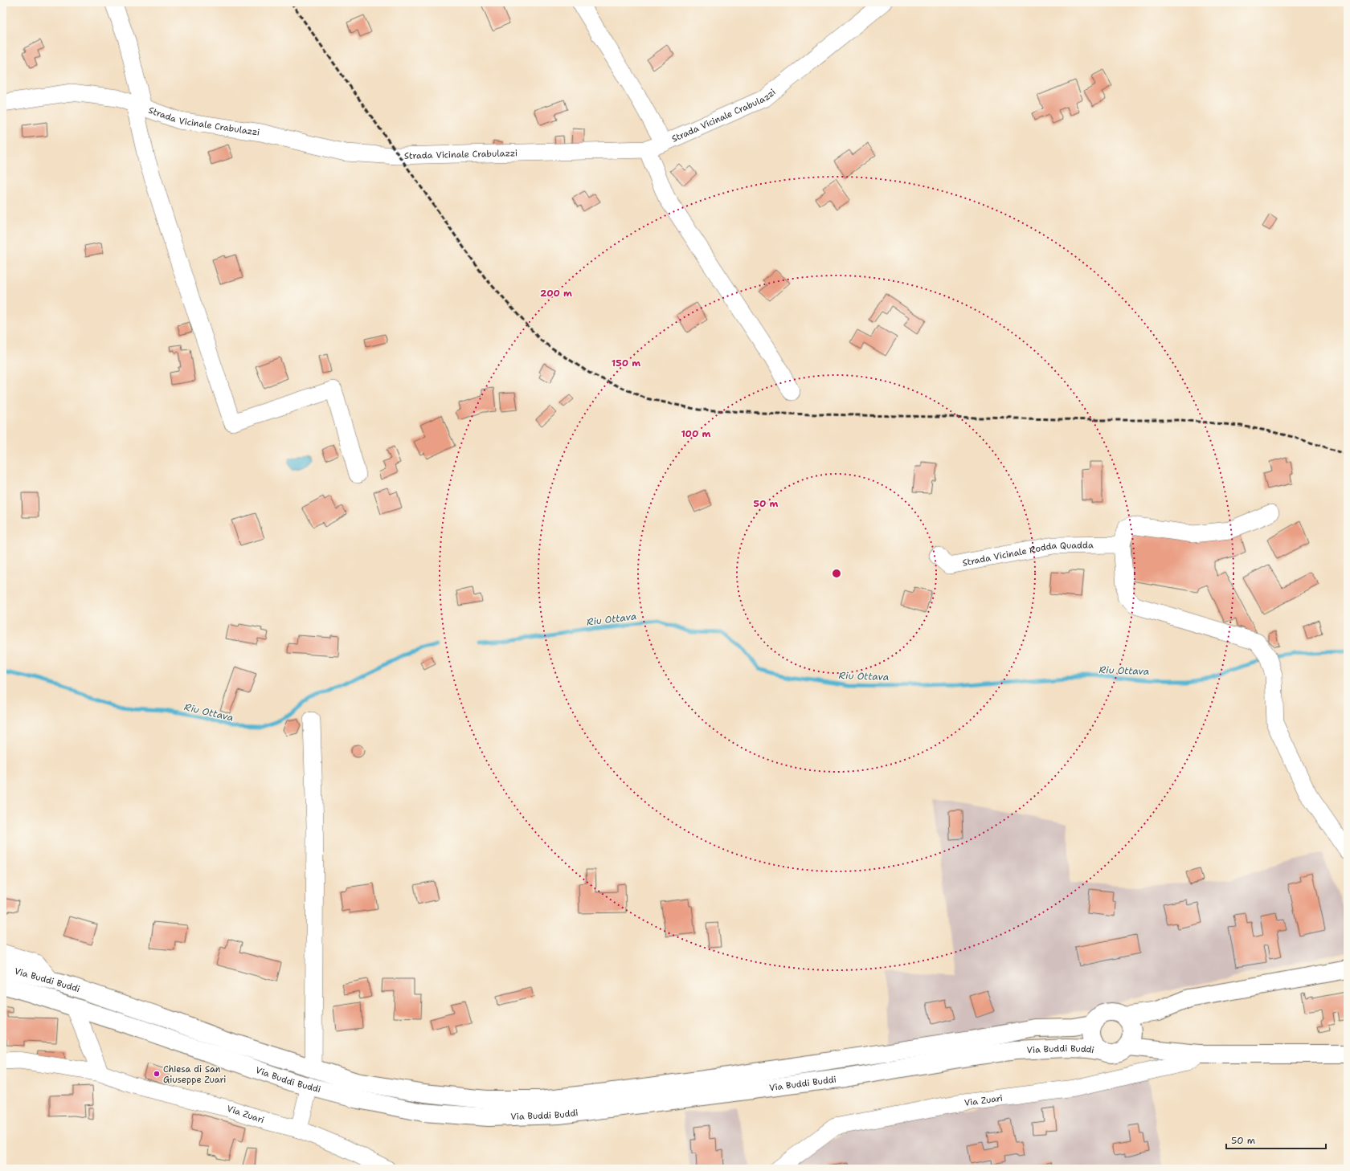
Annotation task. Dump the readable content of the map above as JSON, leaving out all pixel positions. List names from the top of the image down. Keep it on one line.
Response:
{"streets":{"main road":["Via Buddi Buddi"],"street":["Strada Vicinale Crabulazzi","Strada Vicinale Rodda Quadda","Via Zuari"]},"water":["Riu Ottava"],"places":["Chiesa di San Giuseppe Zuari"],"scale_bar":"50 m","rings":["200 m","150 m","100 m","50 m"]}
